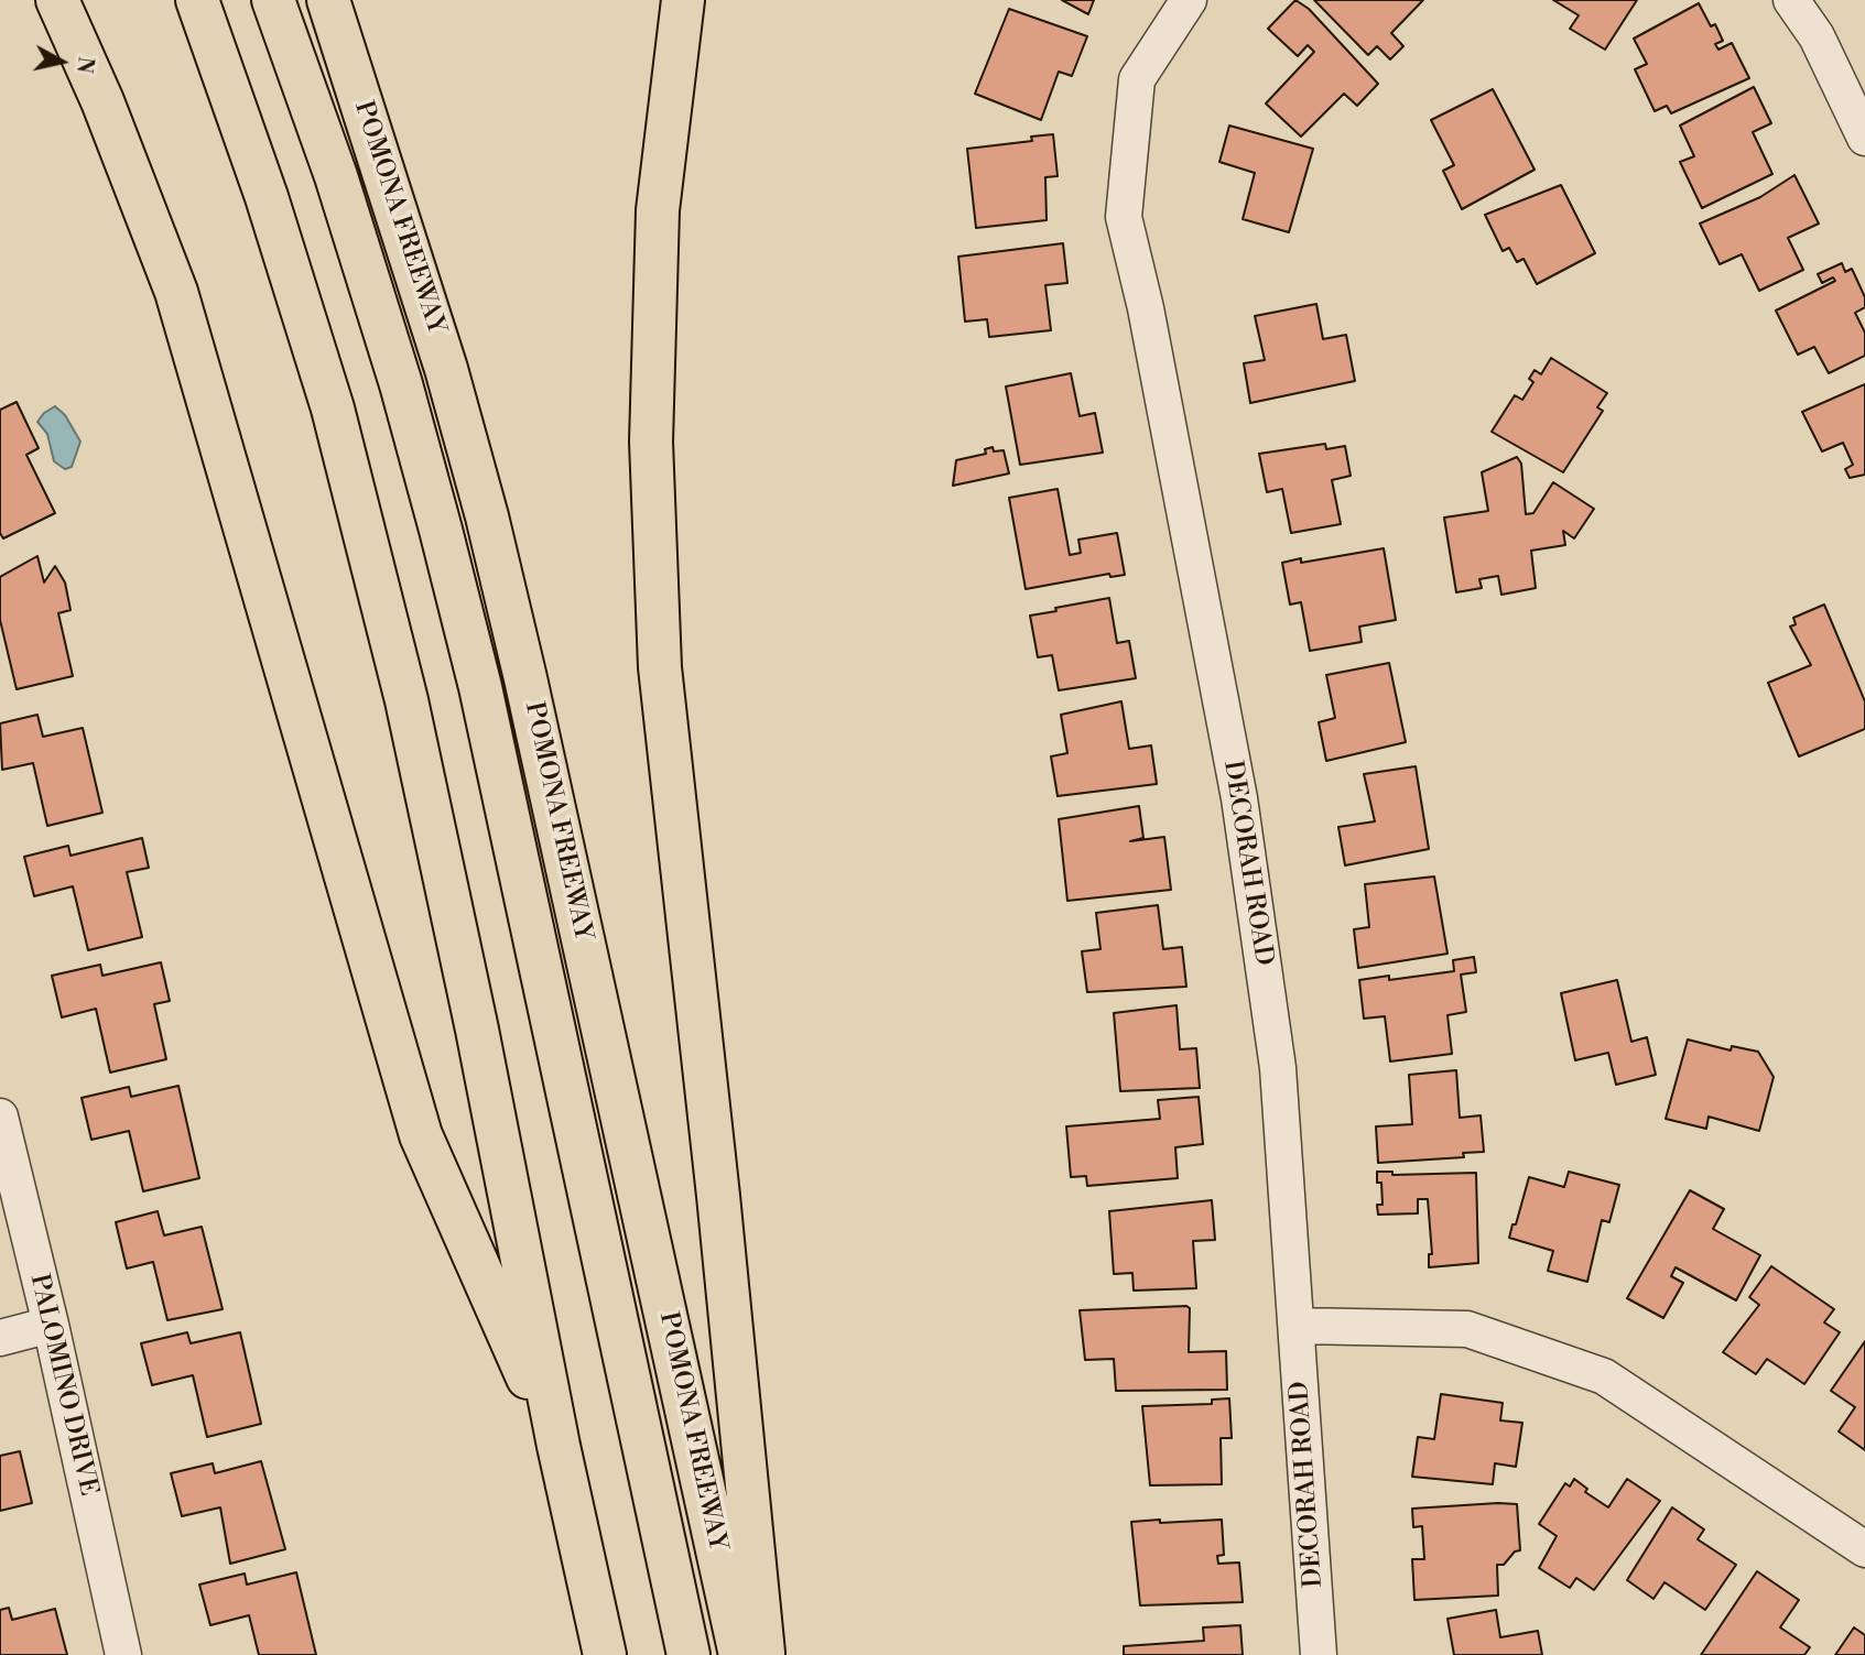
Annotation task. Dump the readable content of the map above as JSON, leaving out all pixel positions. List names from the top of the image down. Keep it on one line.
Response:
{"streets":{"highway":["POMONA FREEWAY"],"street":["DECORAH ROAD","PALOMINO DRIVE"]},"north":"right"}
